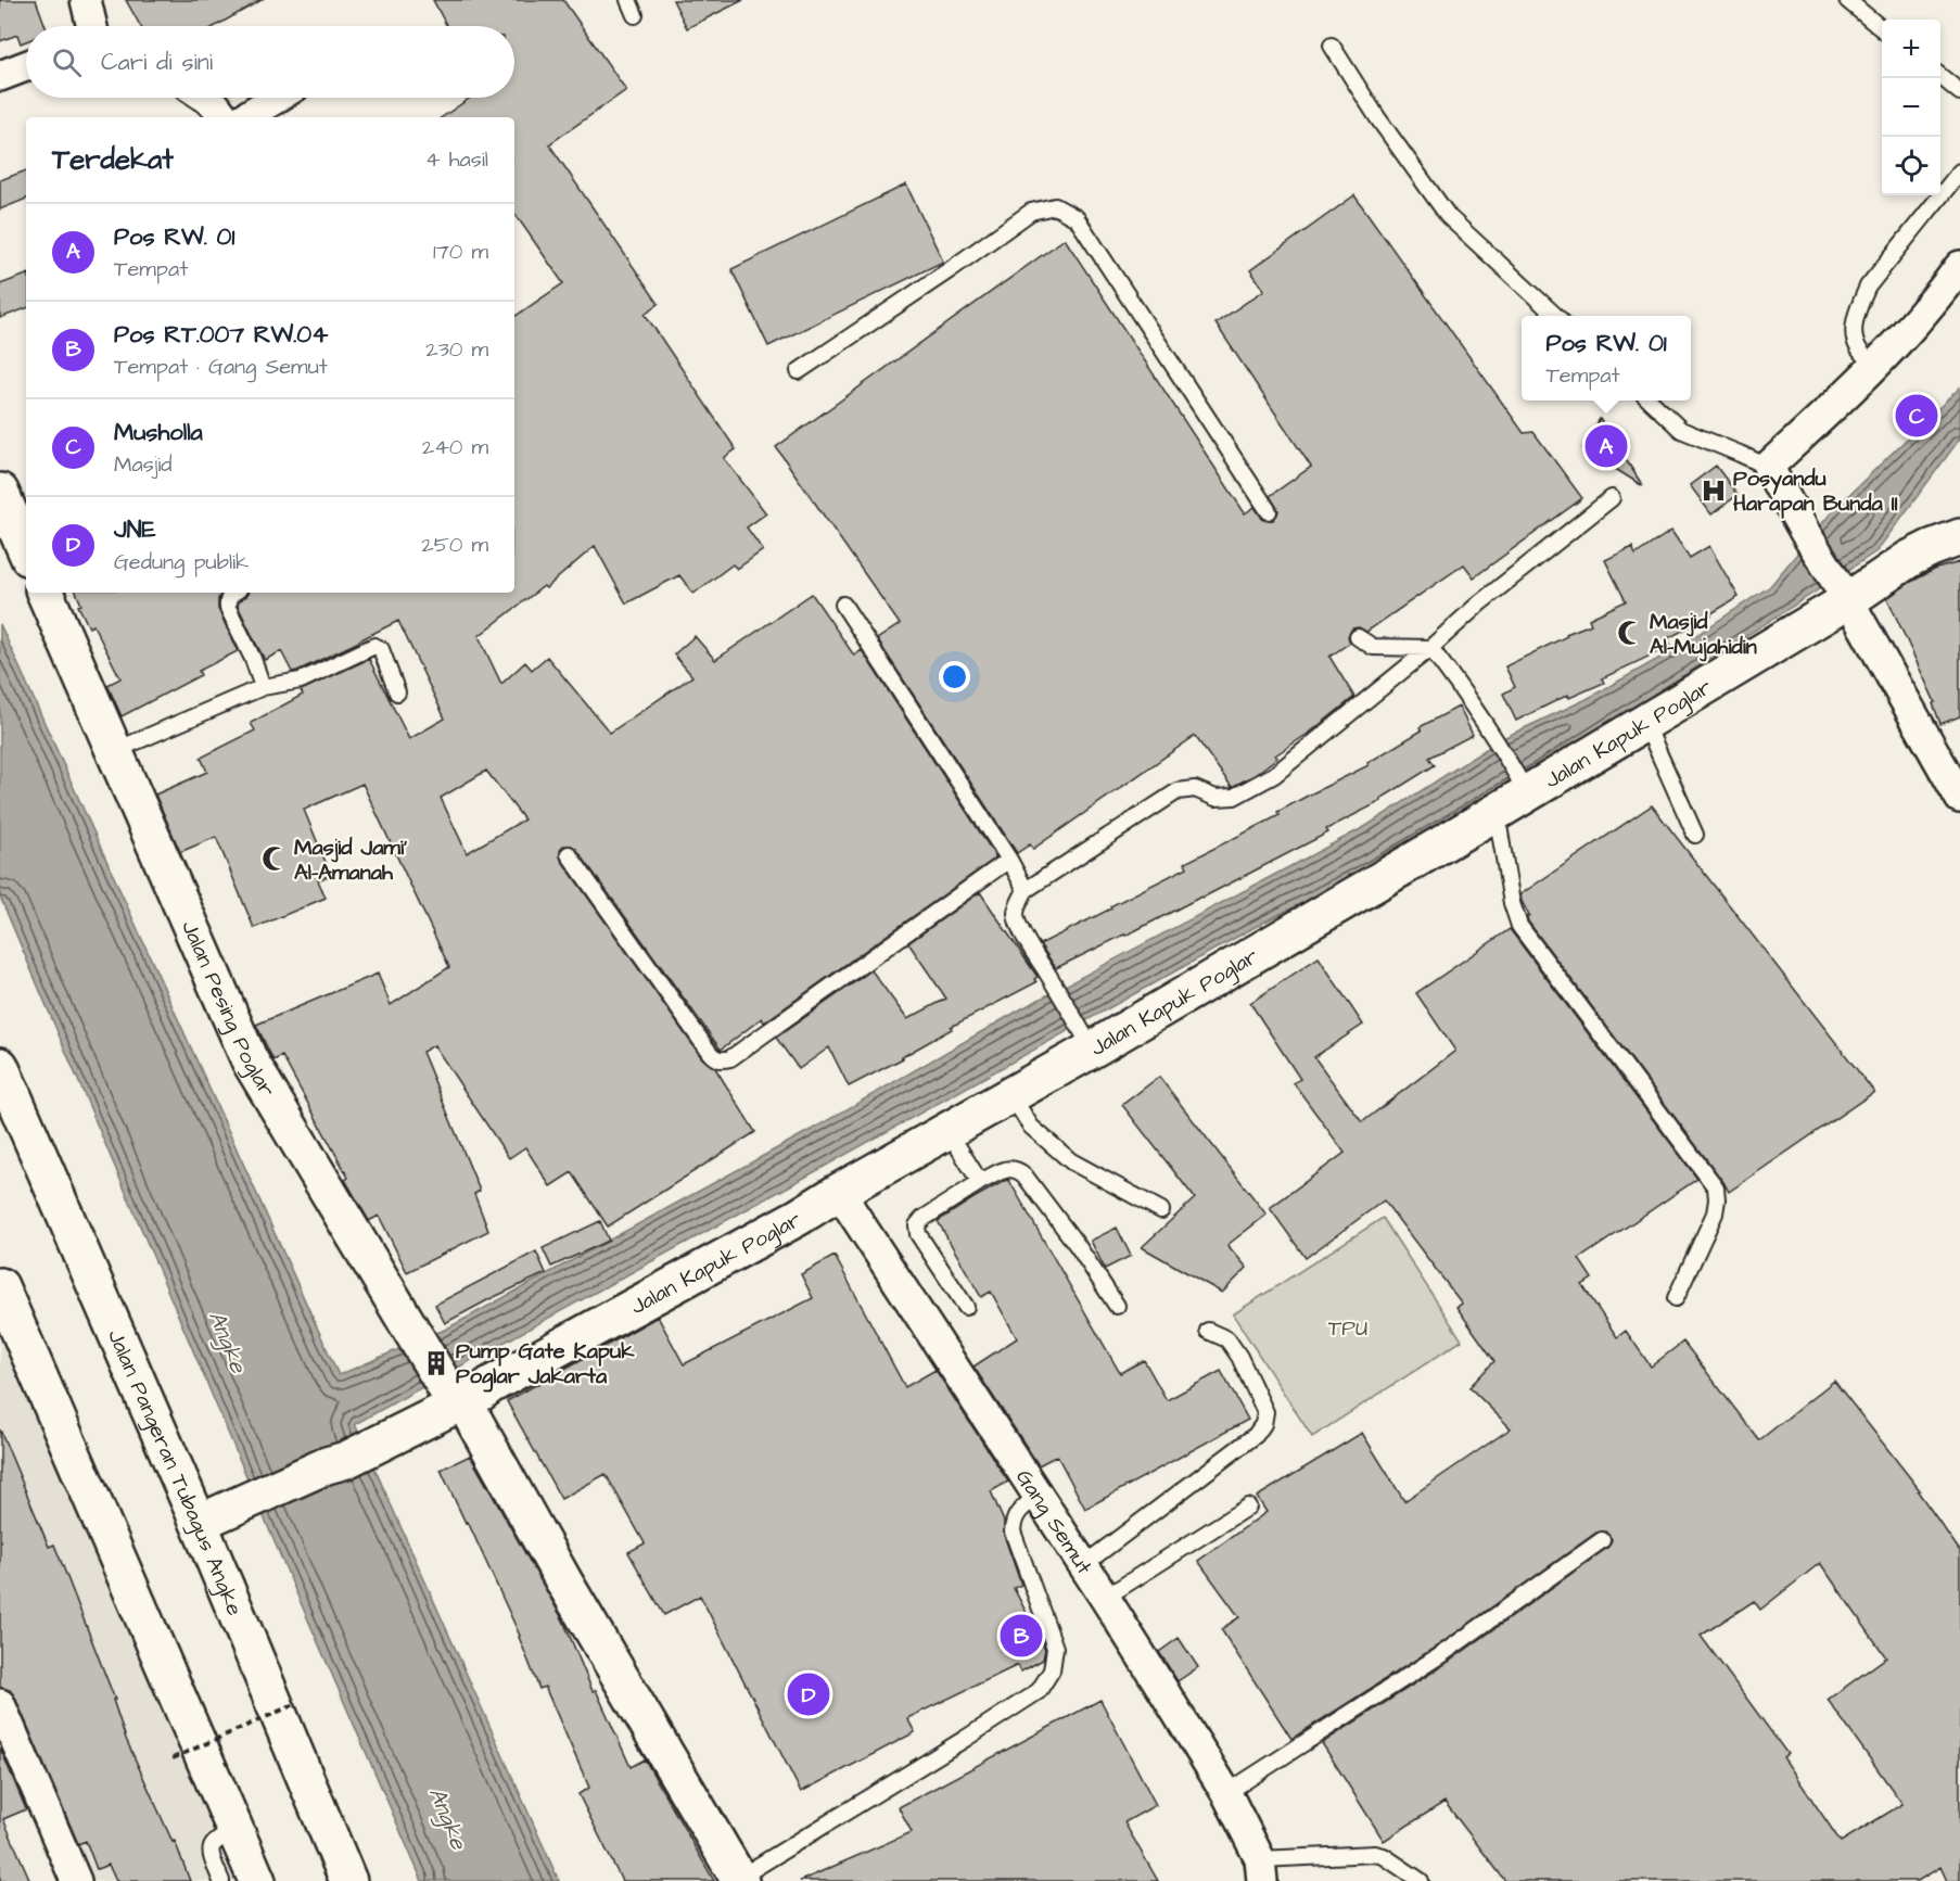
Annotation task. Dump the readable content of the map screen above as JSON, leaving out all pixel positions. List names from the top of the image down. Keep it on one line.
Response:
{"streets":{"street":["Jalan Kapuk Poglar","Jalan Pesing Poglar","Jalan Pangeran Tubagus Angke","Gang Semut"]},"crossings":[["Jalan Kapuk Poglar","Jalan Pesing Poglar"],["Jalan Kapuk Poglar","Jalan Pangeran Tubagus Angke"],["Jalan Kapuk Poglar","Gang Semut"]],"water":["Angke"],"parks":["TPU"],"places":{"hospital":["Posyandu Harapan Bunda II"],"mosque":["Masjid Al-Mujahidin","Masjid Jami' Al-Amanah"],"building":["Pump Gate Kapuk Poglar Jakarta"]},"page":{"map_buttons":["+","−"],"search":"Cari di sini","heading":["Terdekat","4 hasil"],"list":[{"mark":"A","name":"Pos RW. 01","note":"Tempat","value":"170 m"},{"mark":"B","name":"Pos RT.007 RW.04","note":"Tempat · Gang Semut","value":"230 m"},{"mark":"C","name":"Musholla","note":"Masjid","value":"240 m"},{"mark":"D","name":"JNE","note":"Gedung publik","value":"250 m"}],"popup":["Pos RW. 01","Tempat"],"pins":["C","A","B","D"]}}
